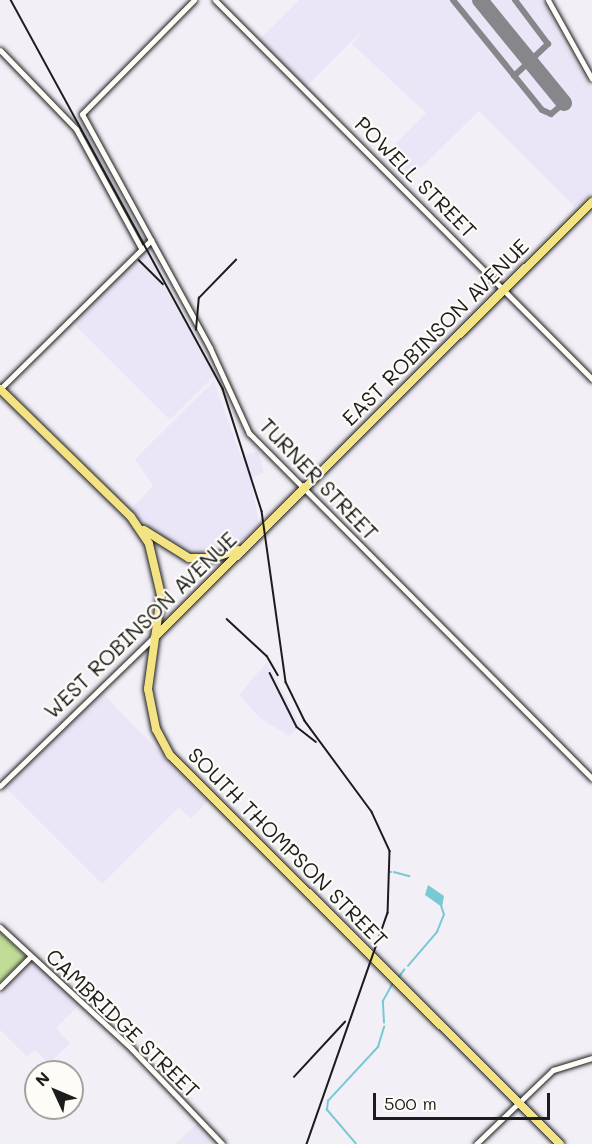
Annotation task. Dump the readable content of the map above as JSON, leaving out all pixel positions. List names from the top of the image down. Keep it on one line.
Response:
{"streets":{"highway":["EAST ROBINSON AVENUE","WEST ROBINSON AVENUE","SOUTH THOMPSON STREET"],"street":["POWELL STREET","TURNER STREET","CAMBRIDGE STREET"]},"crossings":[["POWELL STREET","EAST ROBINSON AVENUE"],["EAST ROBINSON AVENUE","TURNER STREET"],["EAST ROBINSON AVENUE","WEST ROBINSON AVENUE"],["TURNER STREET","WEST ROBINSON AVENUE"],["WEST ROBINSON AVENUE","SOUTH THOMPSON STREET"]],"scale_bar":"500 m","north":"top left"}
